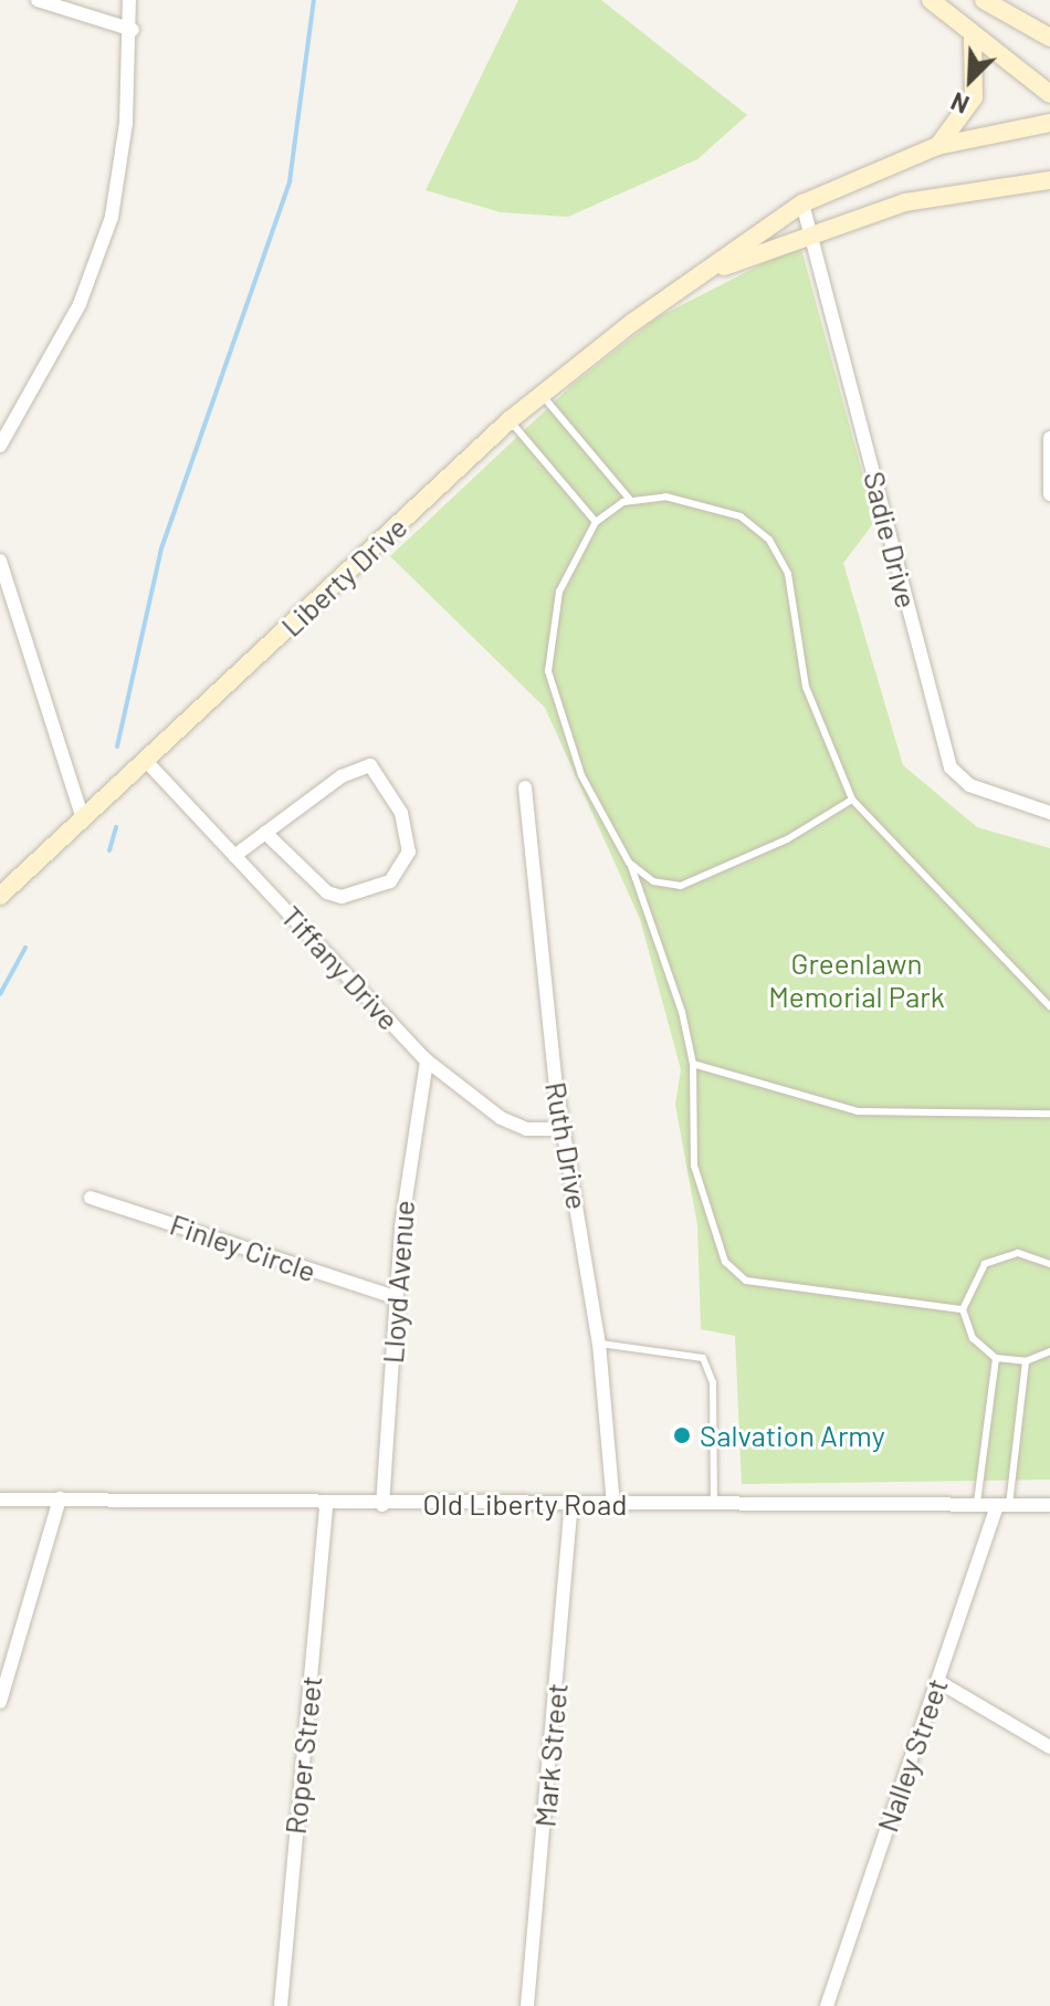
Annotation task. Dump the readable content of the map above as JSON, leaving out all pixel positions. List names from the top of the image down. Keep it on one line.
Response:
{"streets":{"main road":["Liberty Drive"],"street":["Sadie Drive","Tiffany Drive","Ruth Drive","Finley Circle","Lloyd Avenue","Old Liberty Road","Roper Street","Mark Street","Nalley Street"]},"crossings":[["Sadie Drive","Liberty Drive"],["Liberty Drive","Tiffany Drive"],["Tiffany Drive","Ruth Drive"],["Tiffany Drive","Lloyd Avenue"],["Ruth Drive","Old Liberty Road"],["Finley Circle","Lloyd Avenue"],["Lloyd Avenue","Old Liberty Road"],["Old Liberty Road","Roper Street"],["Old Liberty Road","Mark Street"],["Old Liberty Road","Nalley Street"]],"parks":["Greenlawn Memorial Park"],"places":["Salvation Army"],"north":"bottom left"}
